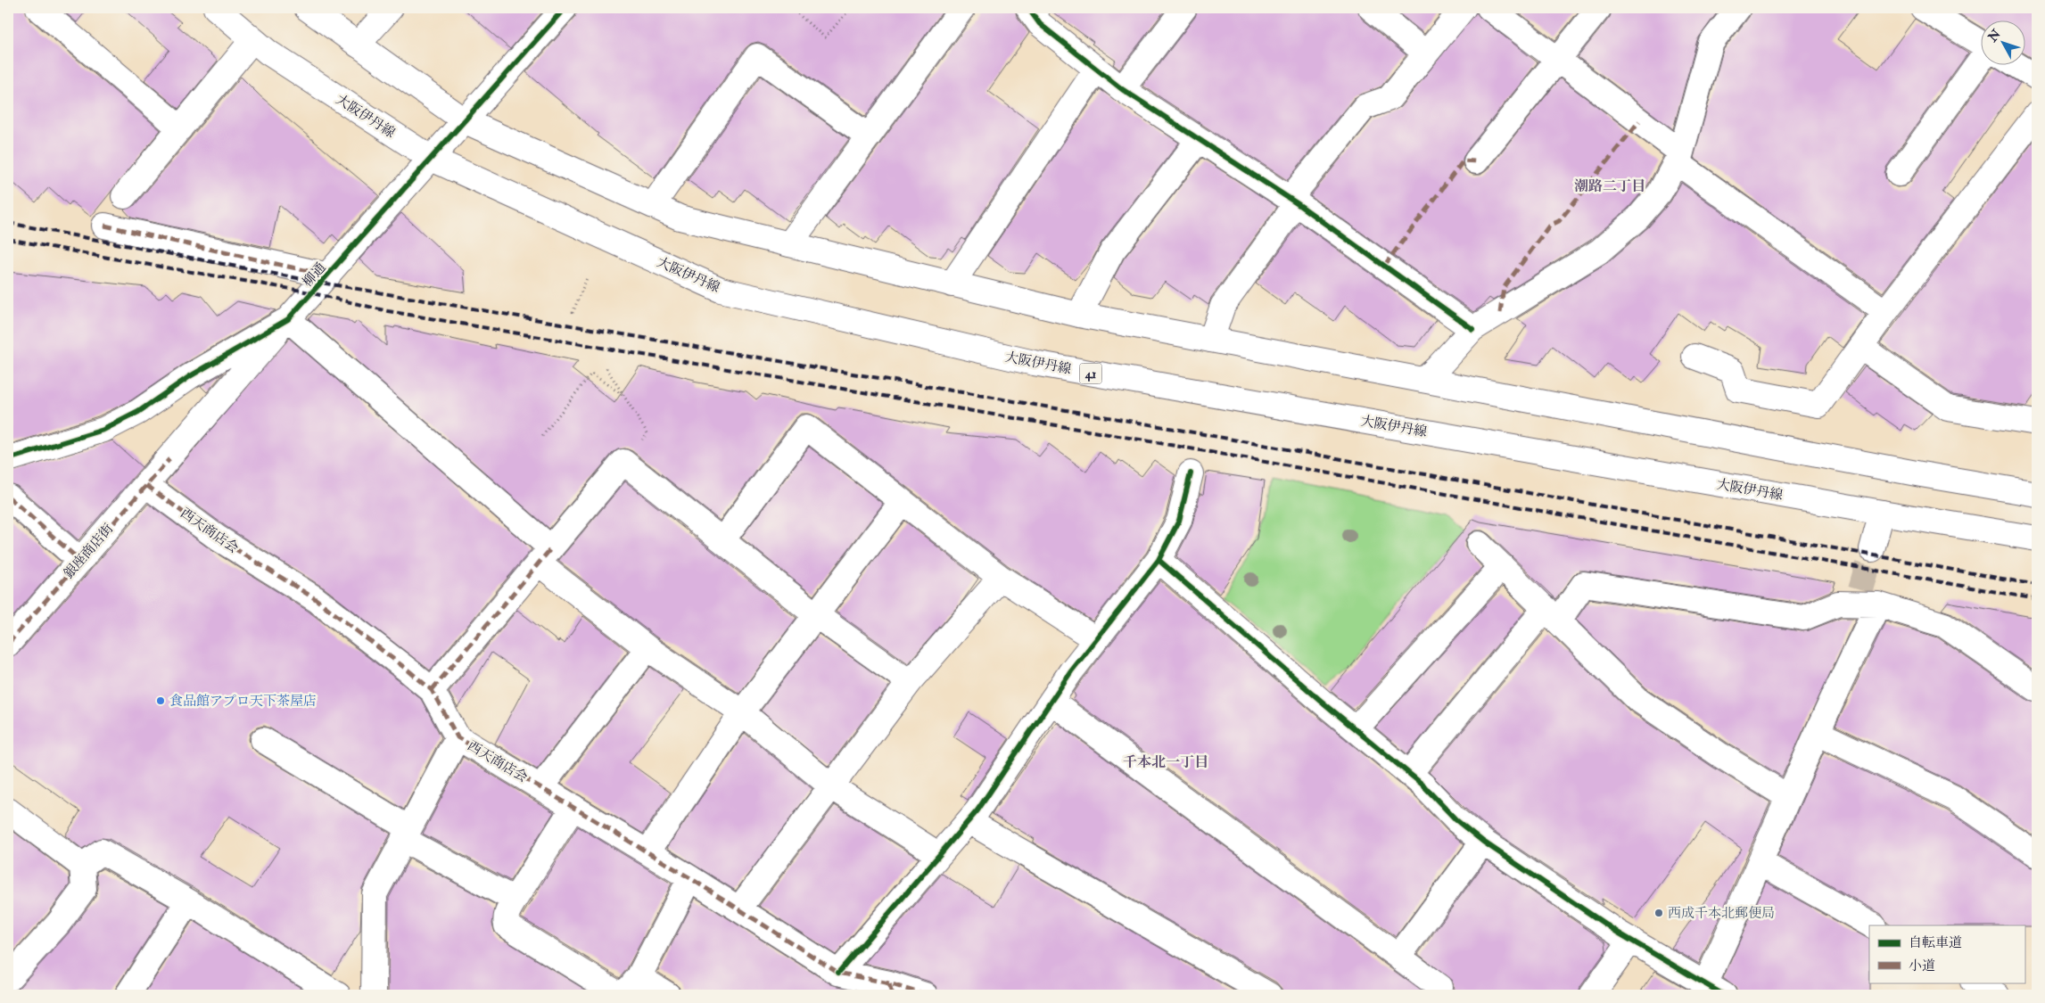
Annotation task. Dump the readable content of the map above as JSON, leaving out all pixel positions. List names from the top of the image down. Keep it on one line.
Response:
{"streets":{"street":["大阪伊丹線","柳通","41","西天商店会","銀座商店街"]},"crossings":[["大阪伊丹線","柳通"],["柳通","銀座商店街"],["西天商店会","銀座商店街"]],"districts":["潮路二丁目","千本北一丁目"],"places":["食品館アプロ天下茶屋店","西成千本北郵便局"],"legend":["自転車道","小道"],"north":"top left"}
